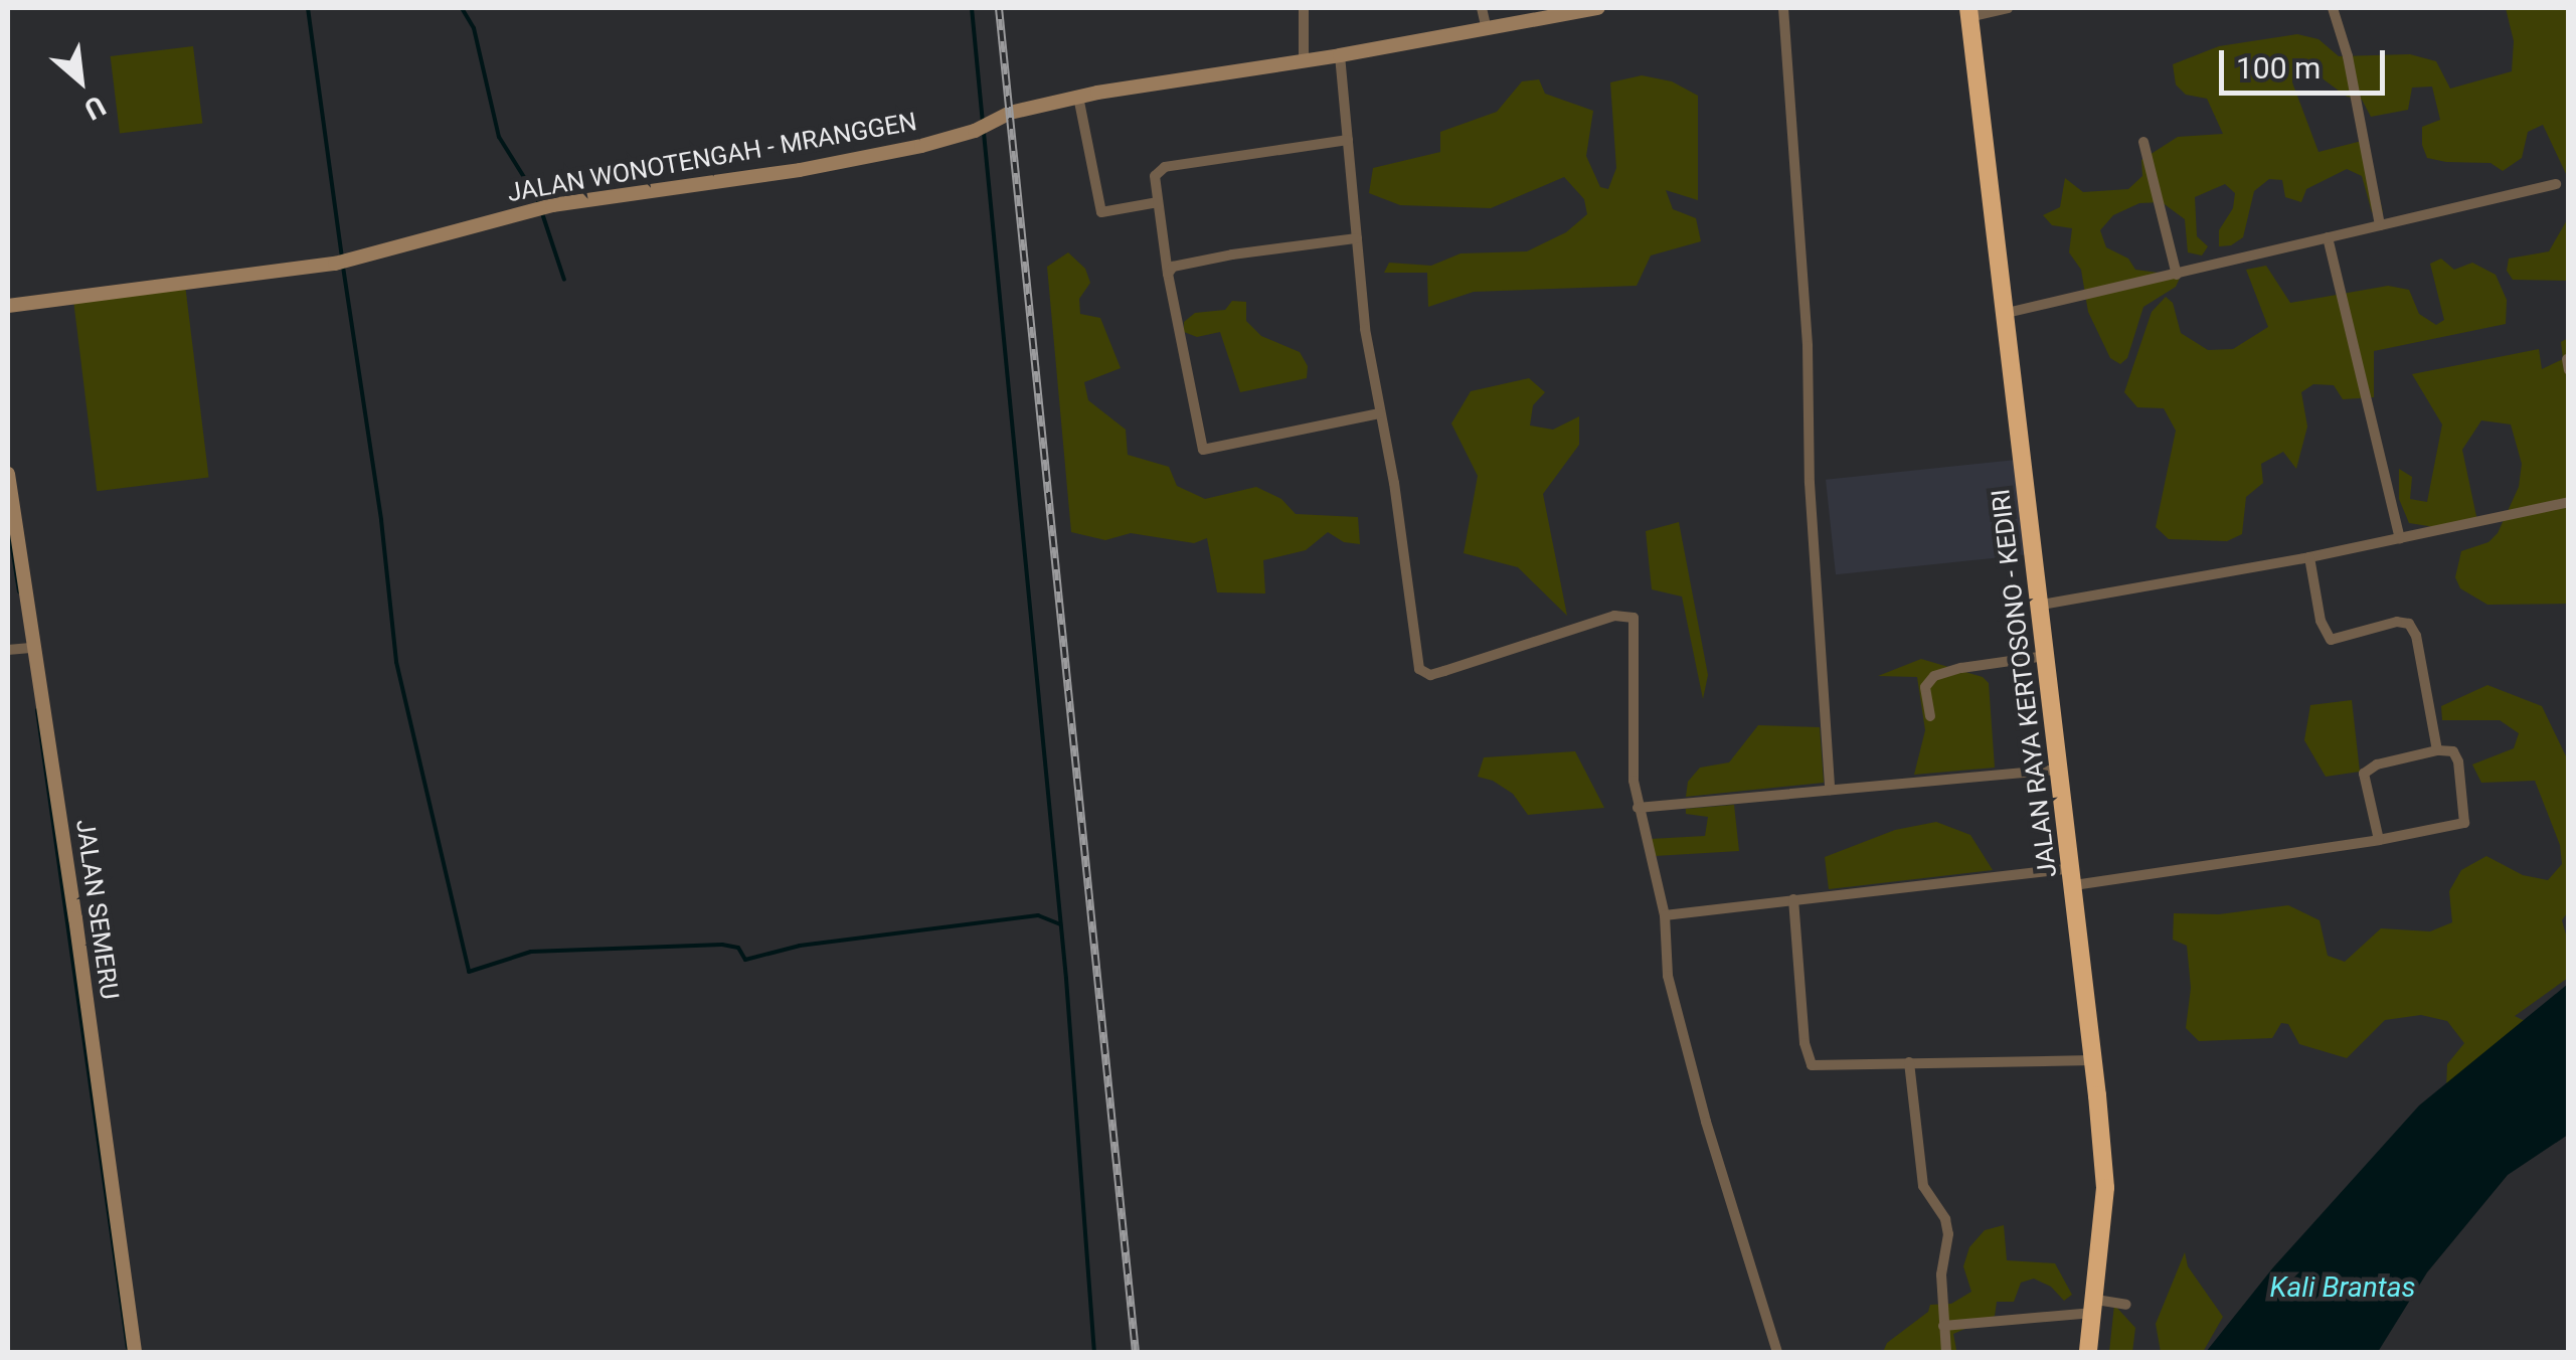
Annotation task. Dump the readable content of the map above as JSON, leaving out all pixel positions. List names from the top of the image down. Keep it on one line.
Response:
{"streets":{"highway":["JALAN RAYA KERTOSONO - KEDIRI"],"street":["JALAN WONOTENGAH - MRANGGEN","JALAN SEMERU"]},"water":["Kali Brantas"],"scale_bar":"100 m","north":"bottom right"}
